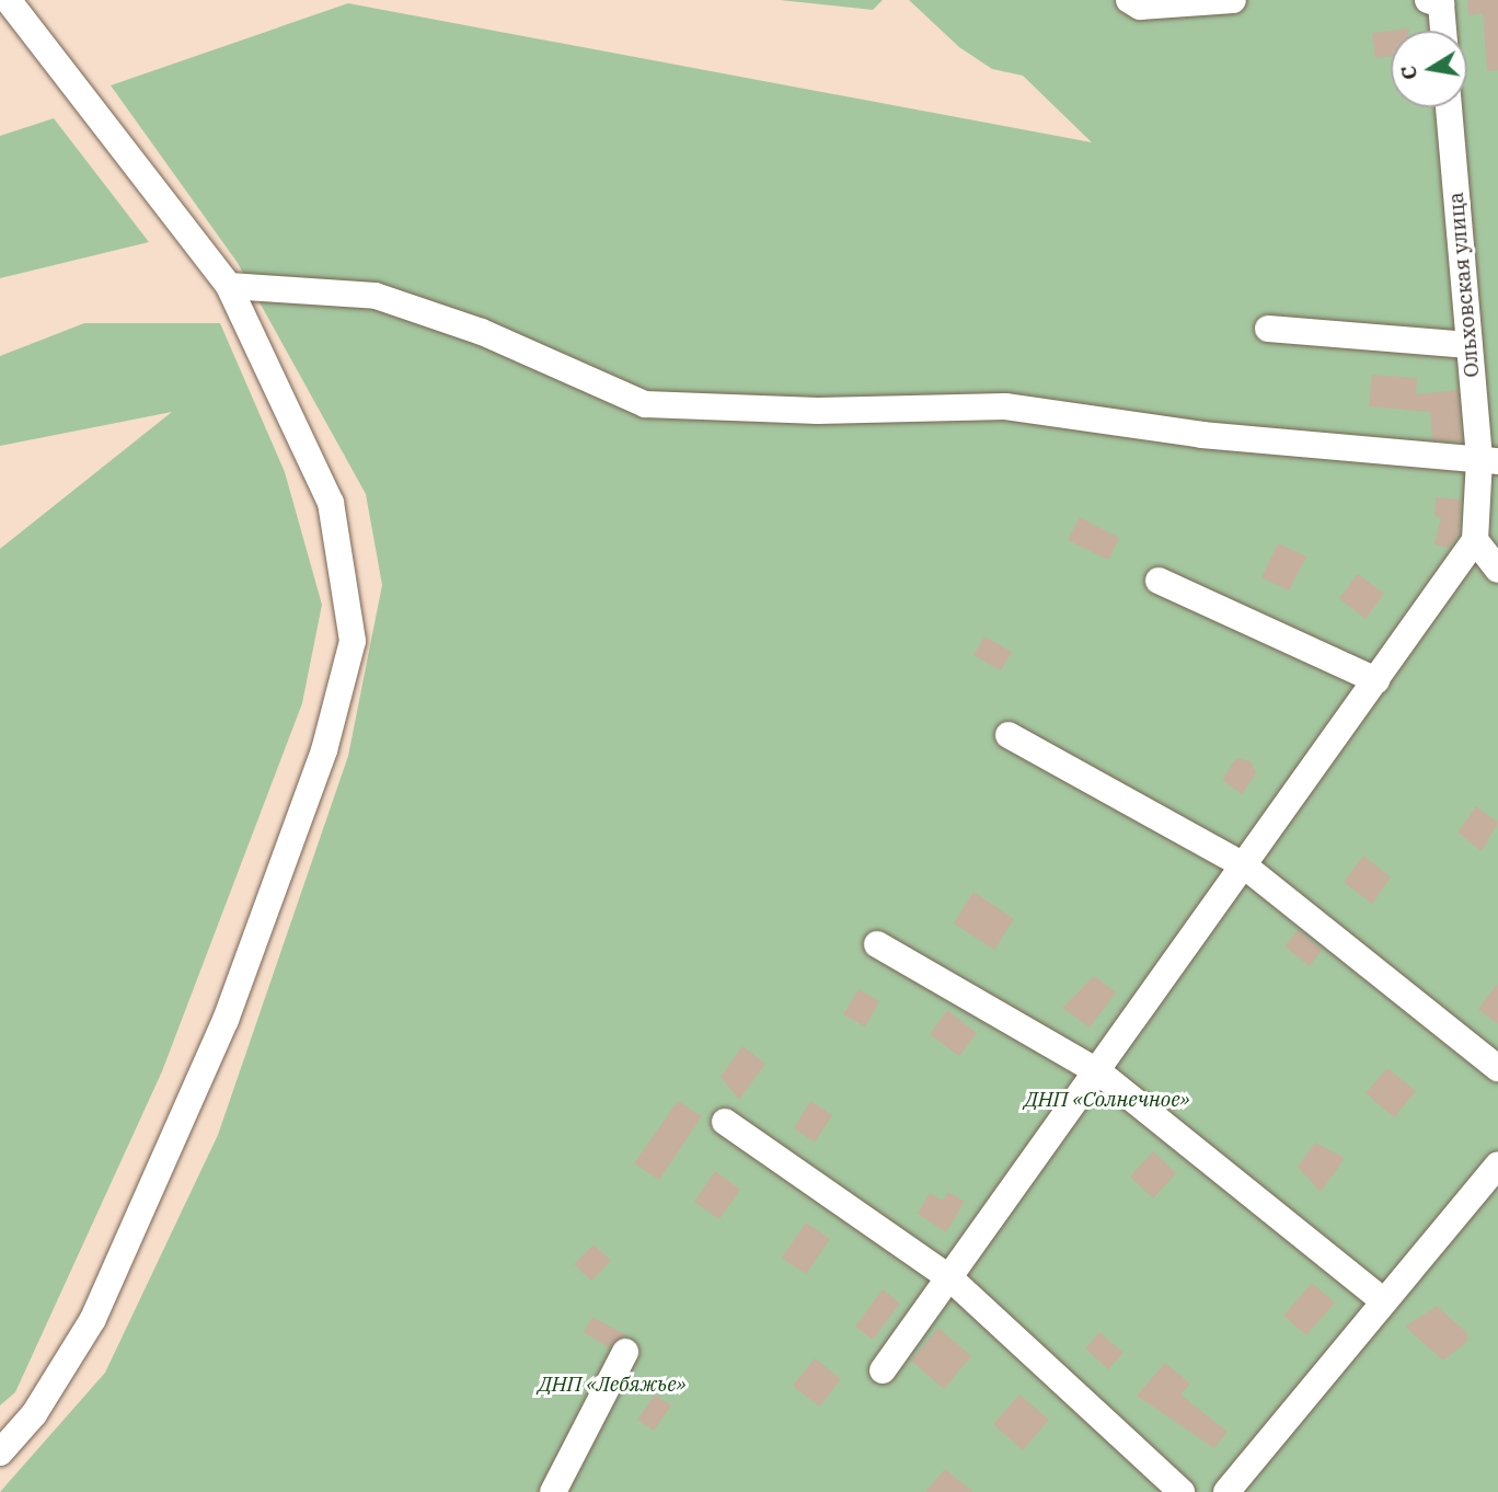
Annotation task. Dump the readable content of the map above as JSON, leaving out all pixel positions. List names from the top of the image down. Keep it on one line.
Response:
{"streets":{"street":["Ольховская улица"]},"parks":["ДНП «Солнечное»","ДНП «Лебяжье»"],"north":"left"}
